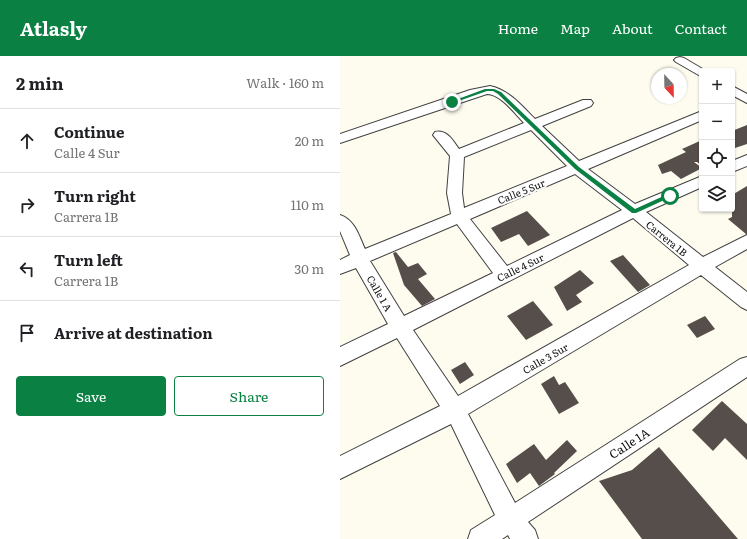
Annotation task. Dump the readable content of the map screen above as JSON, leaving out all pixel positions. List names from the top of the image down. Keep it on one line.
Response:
{"streets":{"street":["Calle 5 Sur","Carrera 1B","Calle 4 Sur","Calle 1 A","Calle 3 Sur","Calle 1A"]},"crossings":[["Calle 5 Sur","Carrera 1B"],["Calle 5 Sur","Calle 1 A"],["Carrera 1B","Calle 4 Sur"],["Carrera 1B","Calle 3 Sur"],["Calle 4 Sur","Calle 1 A"]],"north":"bottom","page":{"header":"Atlasly","nav":["Home","Map","About","Contact"],"heading":["2 min","Walk · 160 m"],"map_buttons":["+","−"],"list":[["Continue","Calle 4 Sur","20 m"],["Turn right","Carrera 1B","110 m"],["Turn left","Carrera 1B","30 m"],"Arrive at destination"],"buttons":["Save","Share"]}}
